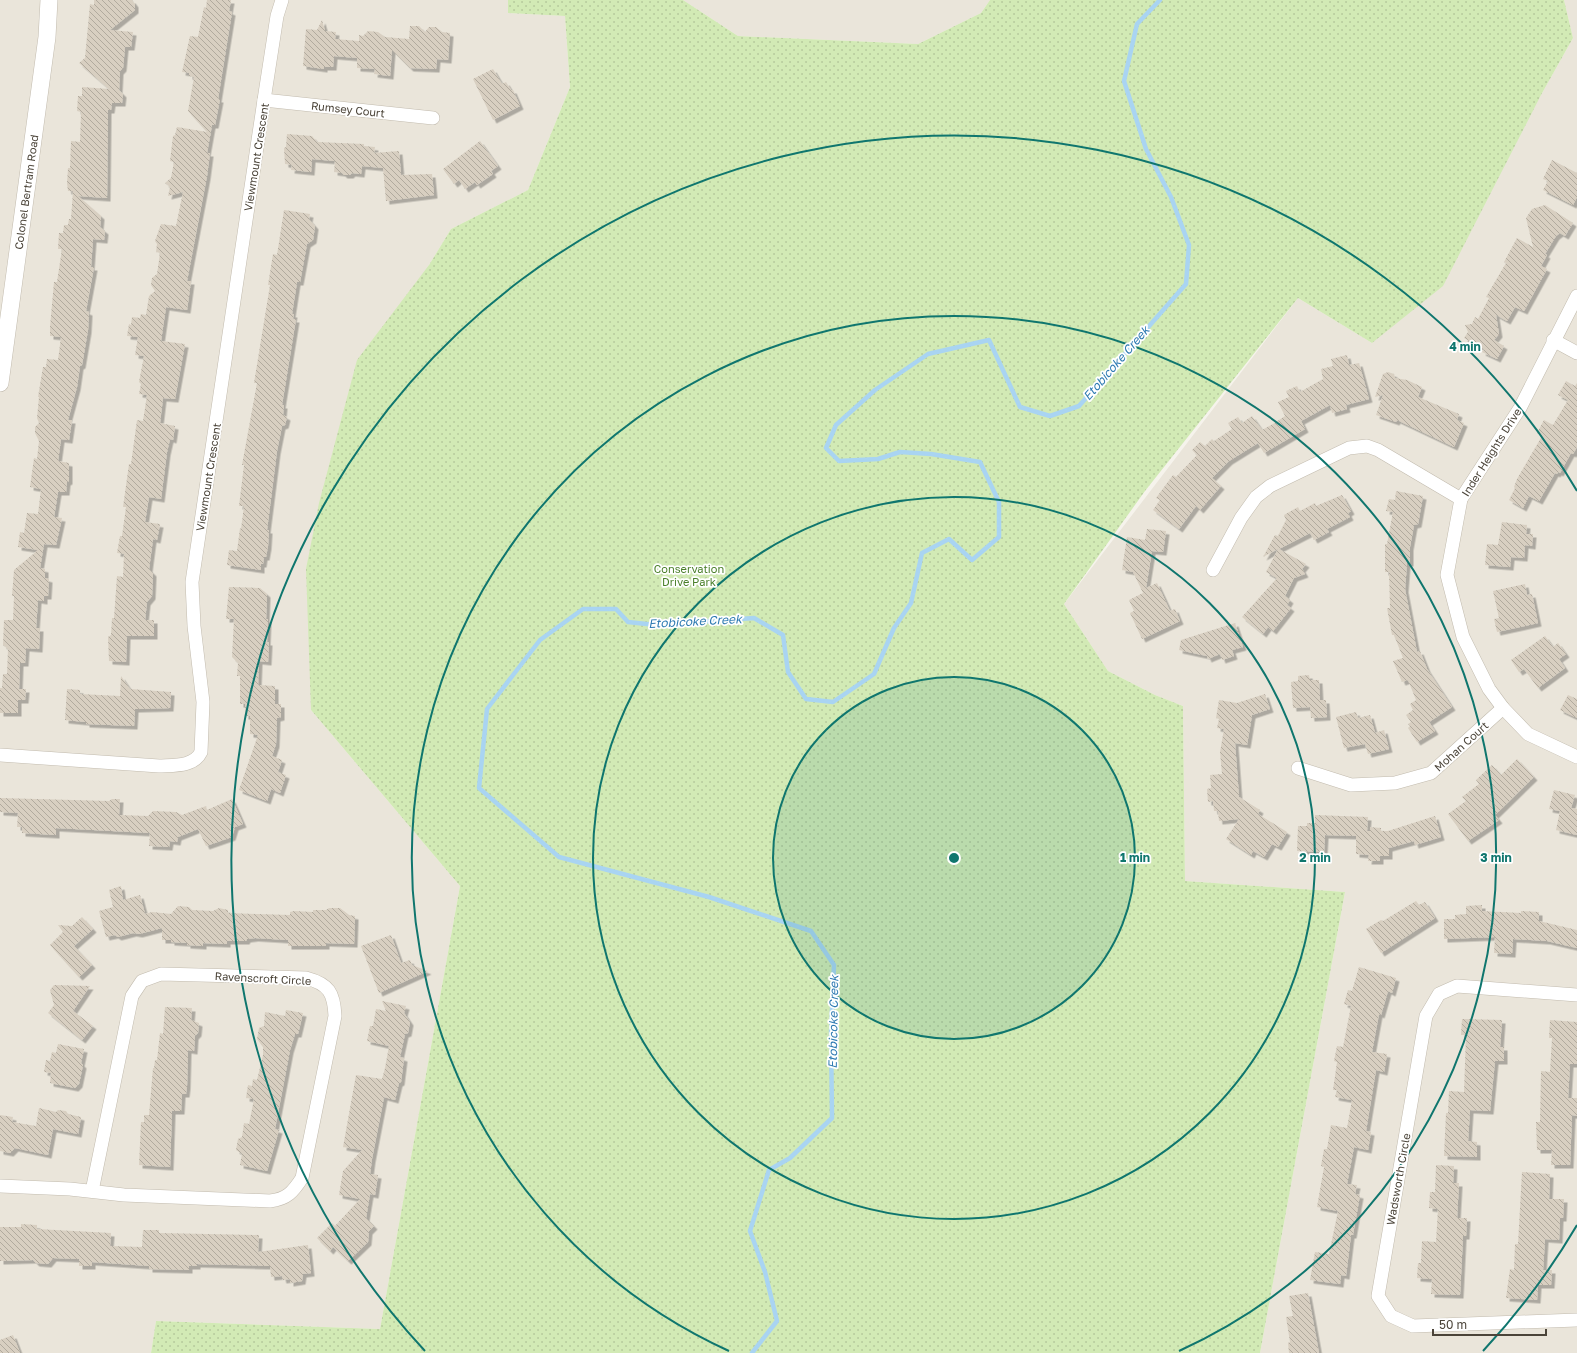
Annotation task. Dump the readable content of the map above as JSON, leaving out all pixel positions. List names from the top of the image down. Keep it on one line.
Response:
{"streets":{"street":["Rumsey Court","Viewmount Crescent","Colonel Bertram Road","Inder Heights Drive","Mohan Court","Ravenscroft Circle","Wadsworth Circle"]},"crossings":[["Rumsey Court","Viewmount Crescent"],["Inder Heights Drive","Mohan Court"]],"water":["Etobicoke Creek"],"parks":["Conservation Drive Park"],"scale_bar":"50 m","rings":["4 min","1 min","2 min","3 min"]}
